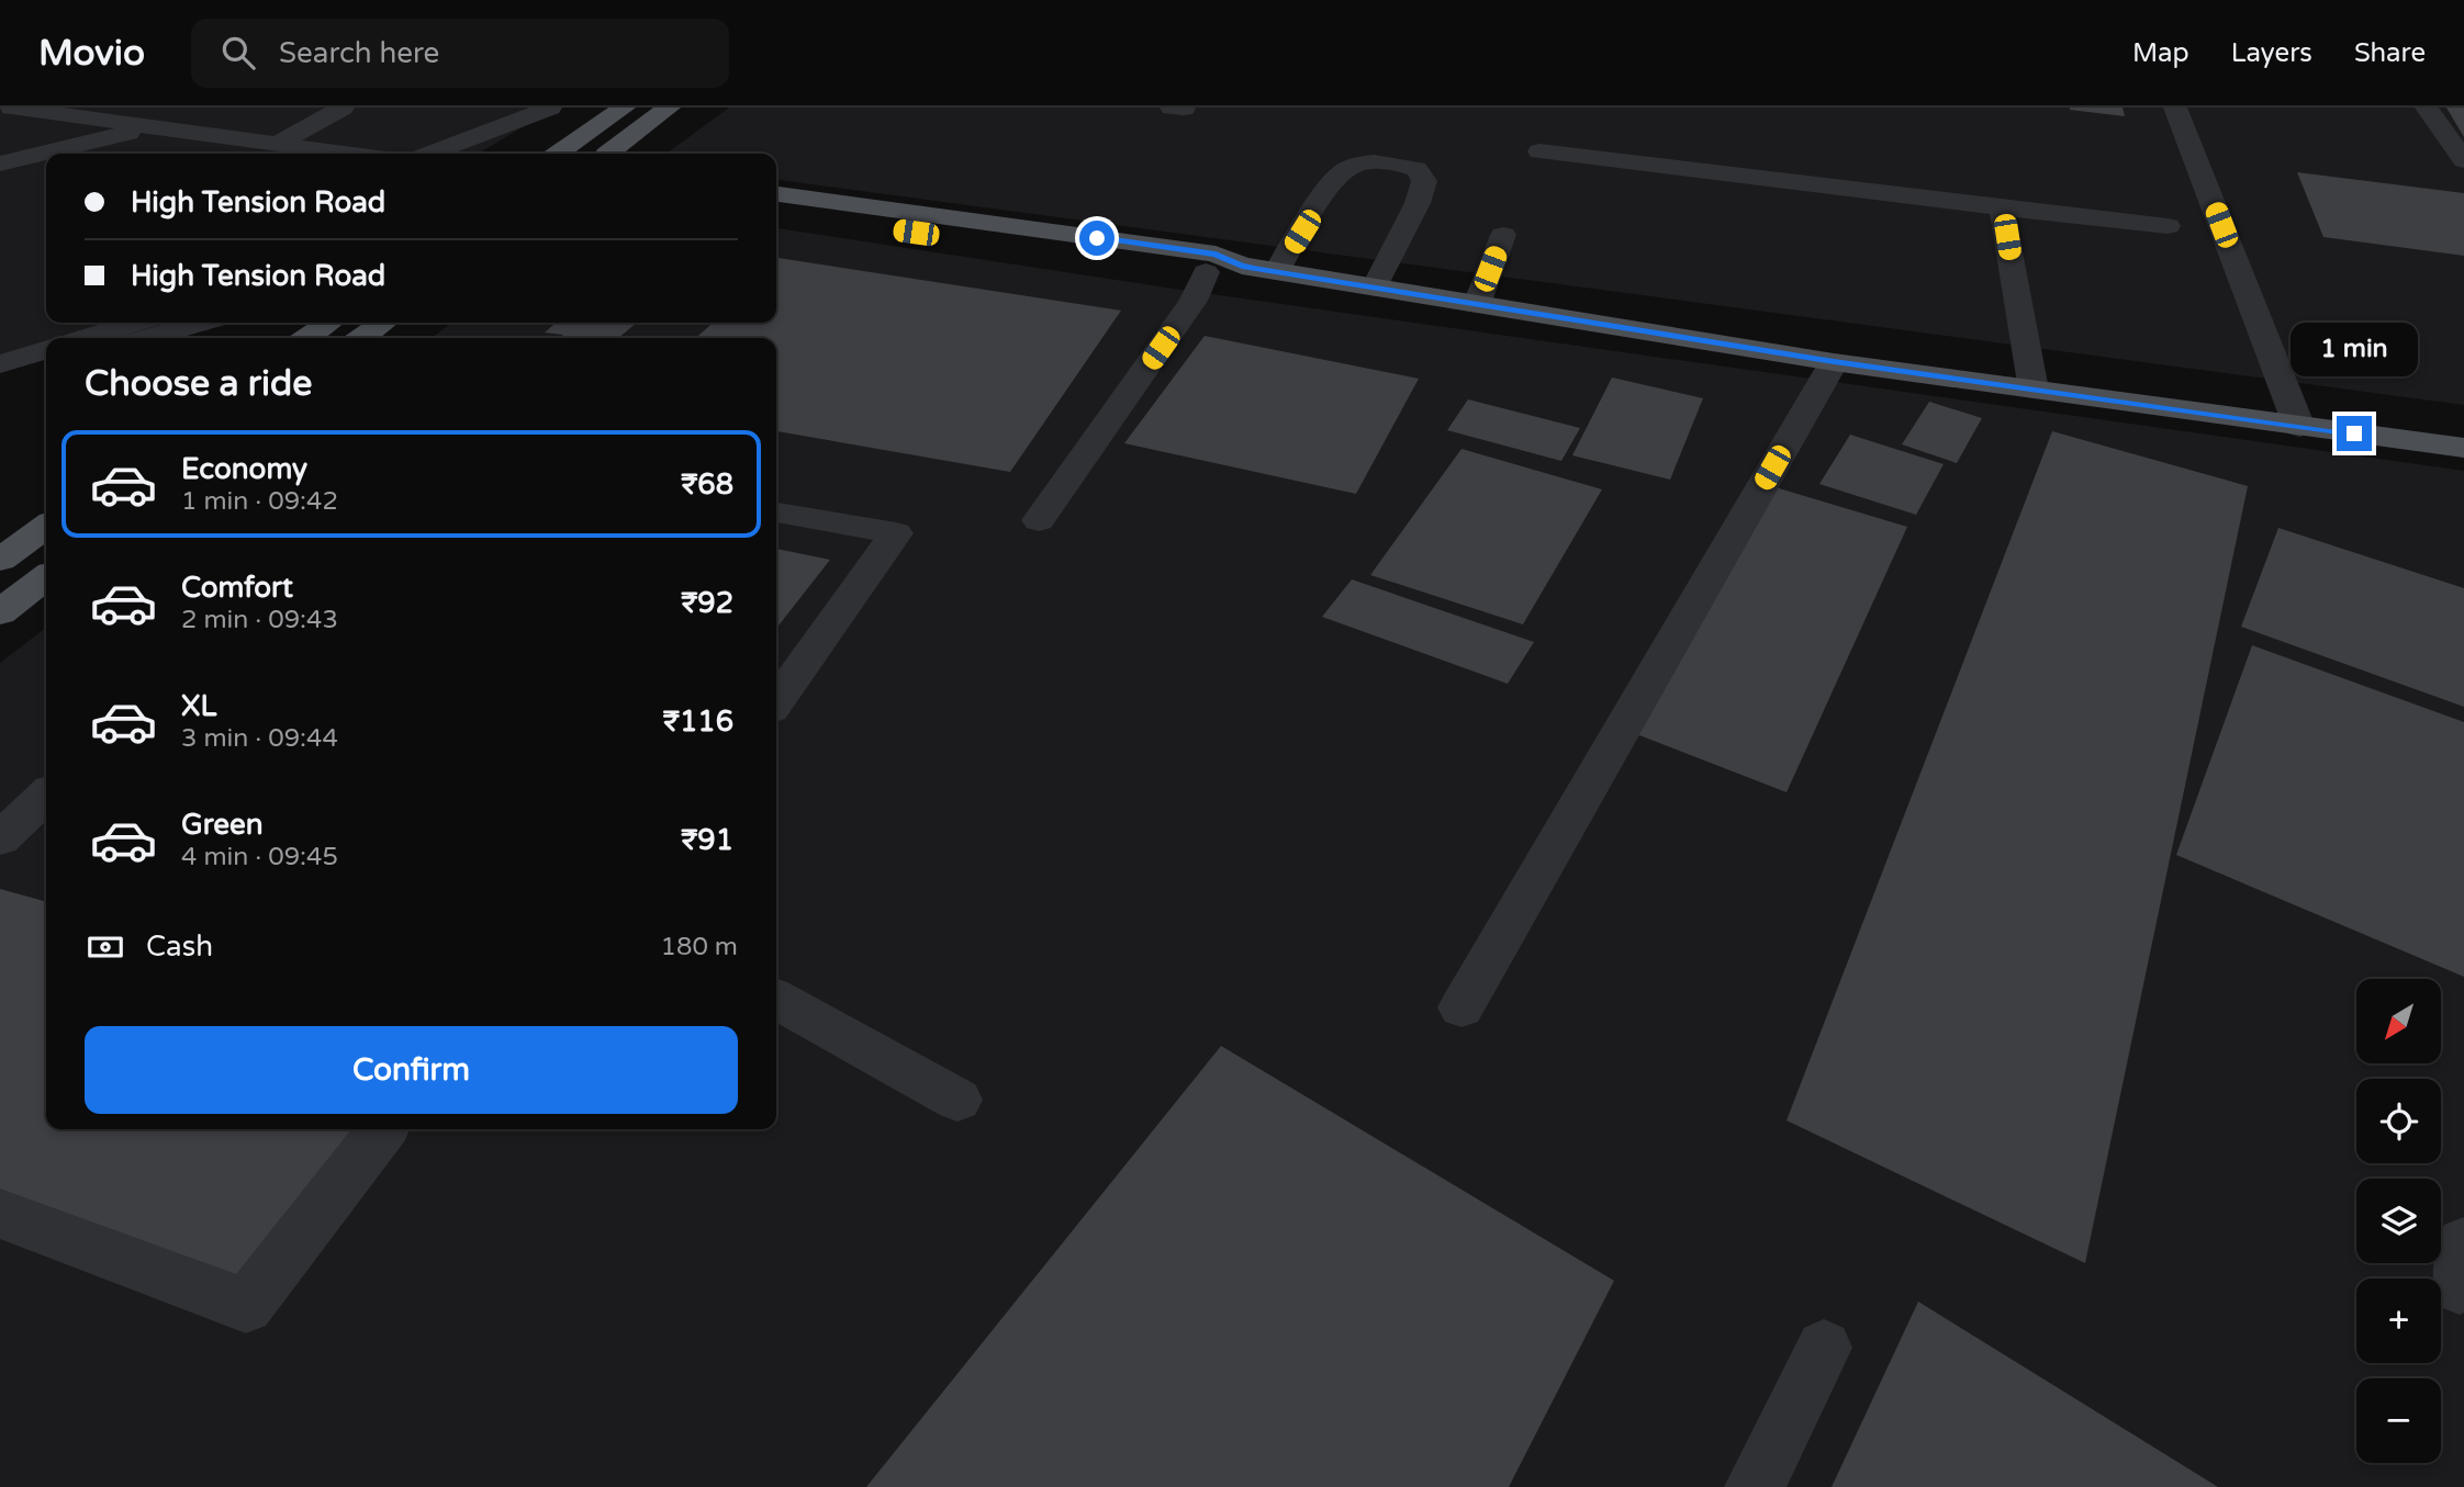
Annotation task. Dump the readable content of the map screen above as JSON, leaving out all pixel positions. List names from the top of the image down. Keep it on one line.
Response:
{"north":"bottom left","page":{"header":"Movio","search":"Search here","nav":["Map","Layers","Share"],"banner":["High Tension Road","High Tension Road"],"bubble":"1 min","heading":"Choose a ride","list":[{"name":"Economy","note":"1 min · 09:42","value":"₹68"},{"name":"Comfort","note":"2 min · 09:43","value":"₹92"},{"name":"XL","note":"3 min · 09:44","value":"₹116"},{"name":"Green","note":"4 min · 09:45","value":"₹91"}],"pay":["Cash","180 m"],"map_buttons":["+","−"],"buttons":"Confirm"}}
